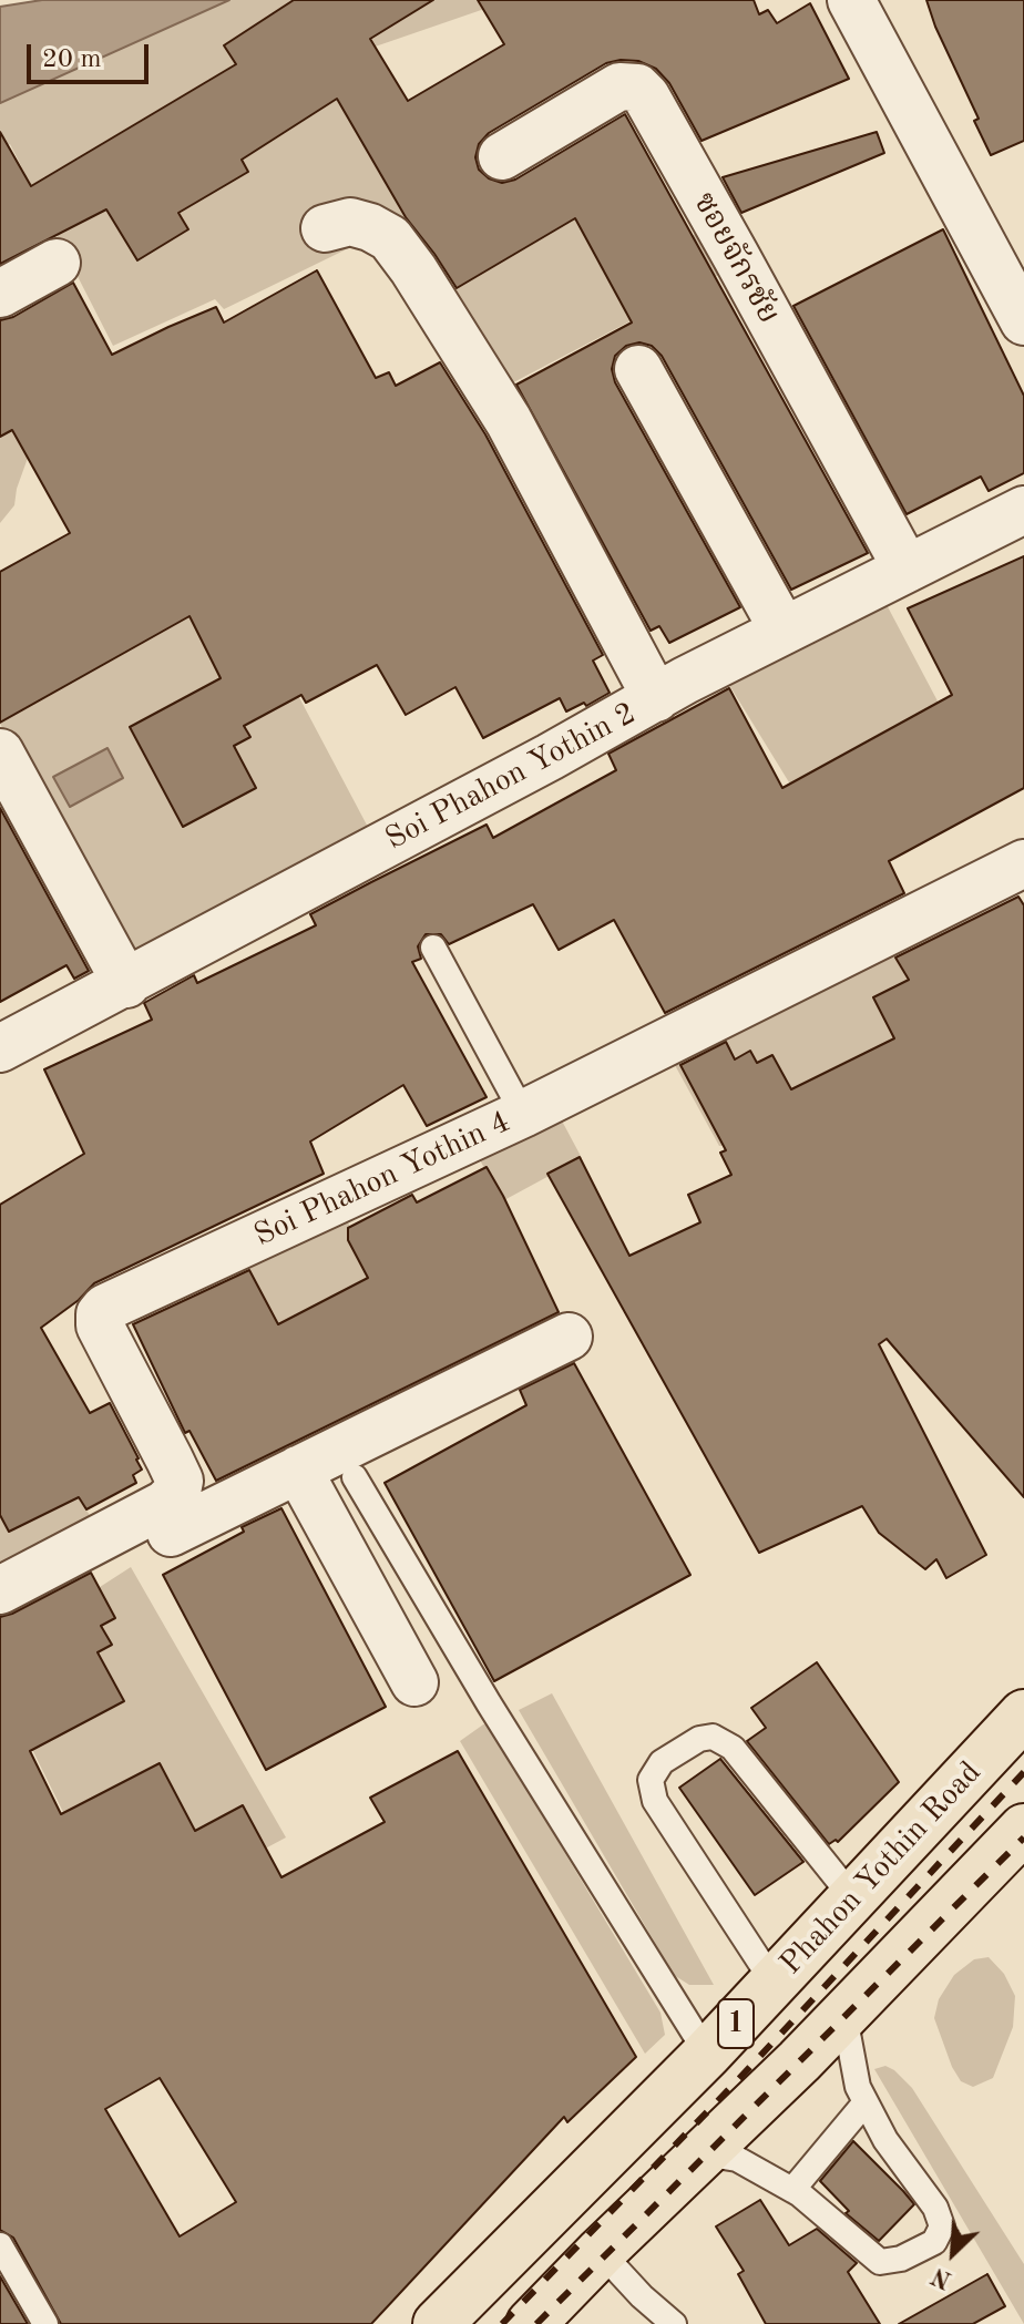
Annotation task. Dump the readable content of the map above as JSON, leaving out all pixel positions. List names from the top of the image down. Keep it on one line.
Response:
{"streets":{"main road":["Phahon Yothin Road","1"],"street":["ซอยจักรชัย","Soi Phahon Yothin 2","Soi Phahon Yothin 4"]},"crossings":[["ซอยจักรชัย","Soi Phahon Yothin 2"]],"scale_bar":"20 m","north":"bottom left"}
